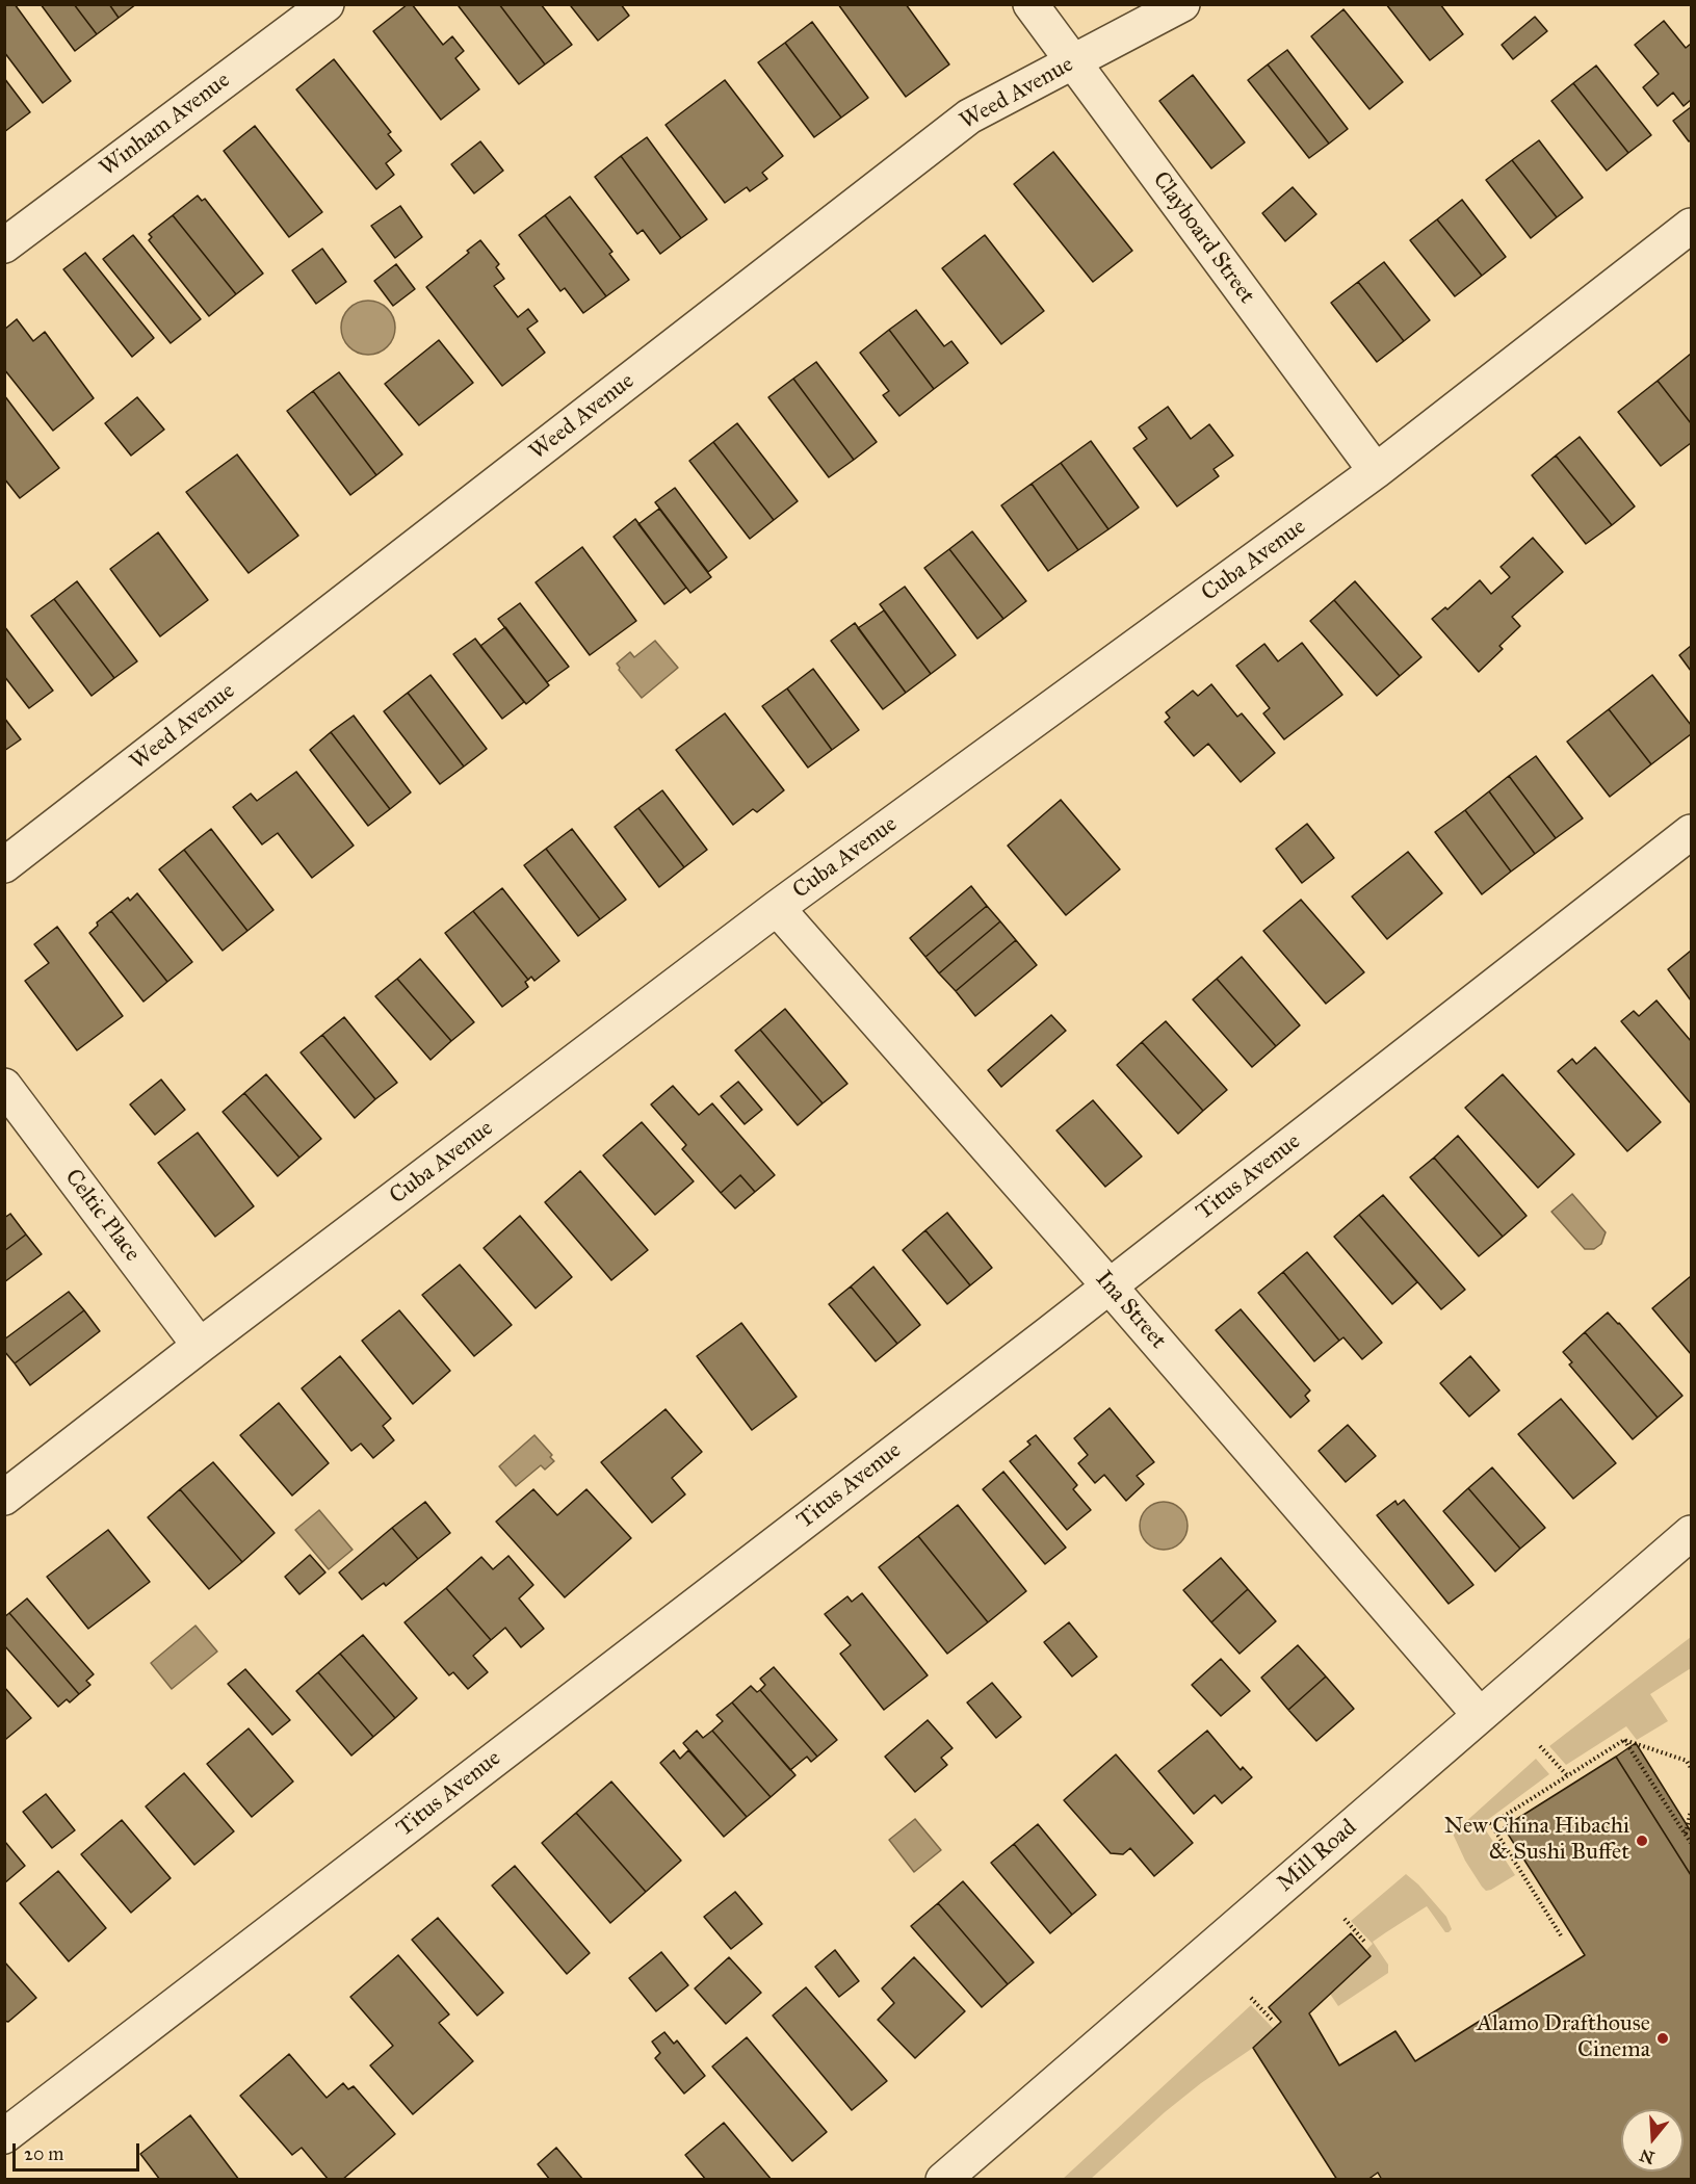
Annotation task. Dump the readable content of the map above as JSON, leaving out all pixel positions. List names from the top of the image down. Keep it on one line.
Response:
{"streets":{"street":["Weed Avenue","Winham Avenue","Clayboard Street","Cuba Avenue","Titus Avenue","Celtic Place","Ina Street","Mill Road"]},"crossings":[["Weed Avenue","Clayboard Street"],["Clayboard Street","Cuba Avenue"],["Cuba Avenue","Celtic Place"],["Cuba Avenue","Ina Street"],["Titus Avenue","Ina Street"],["Ina Street","Mill Road"]],"places":["New China Hibachi & Sushi Buffet","Alamo Drafthouse Cinema"],"scale_bar":"20 m","north":"bottom"}
